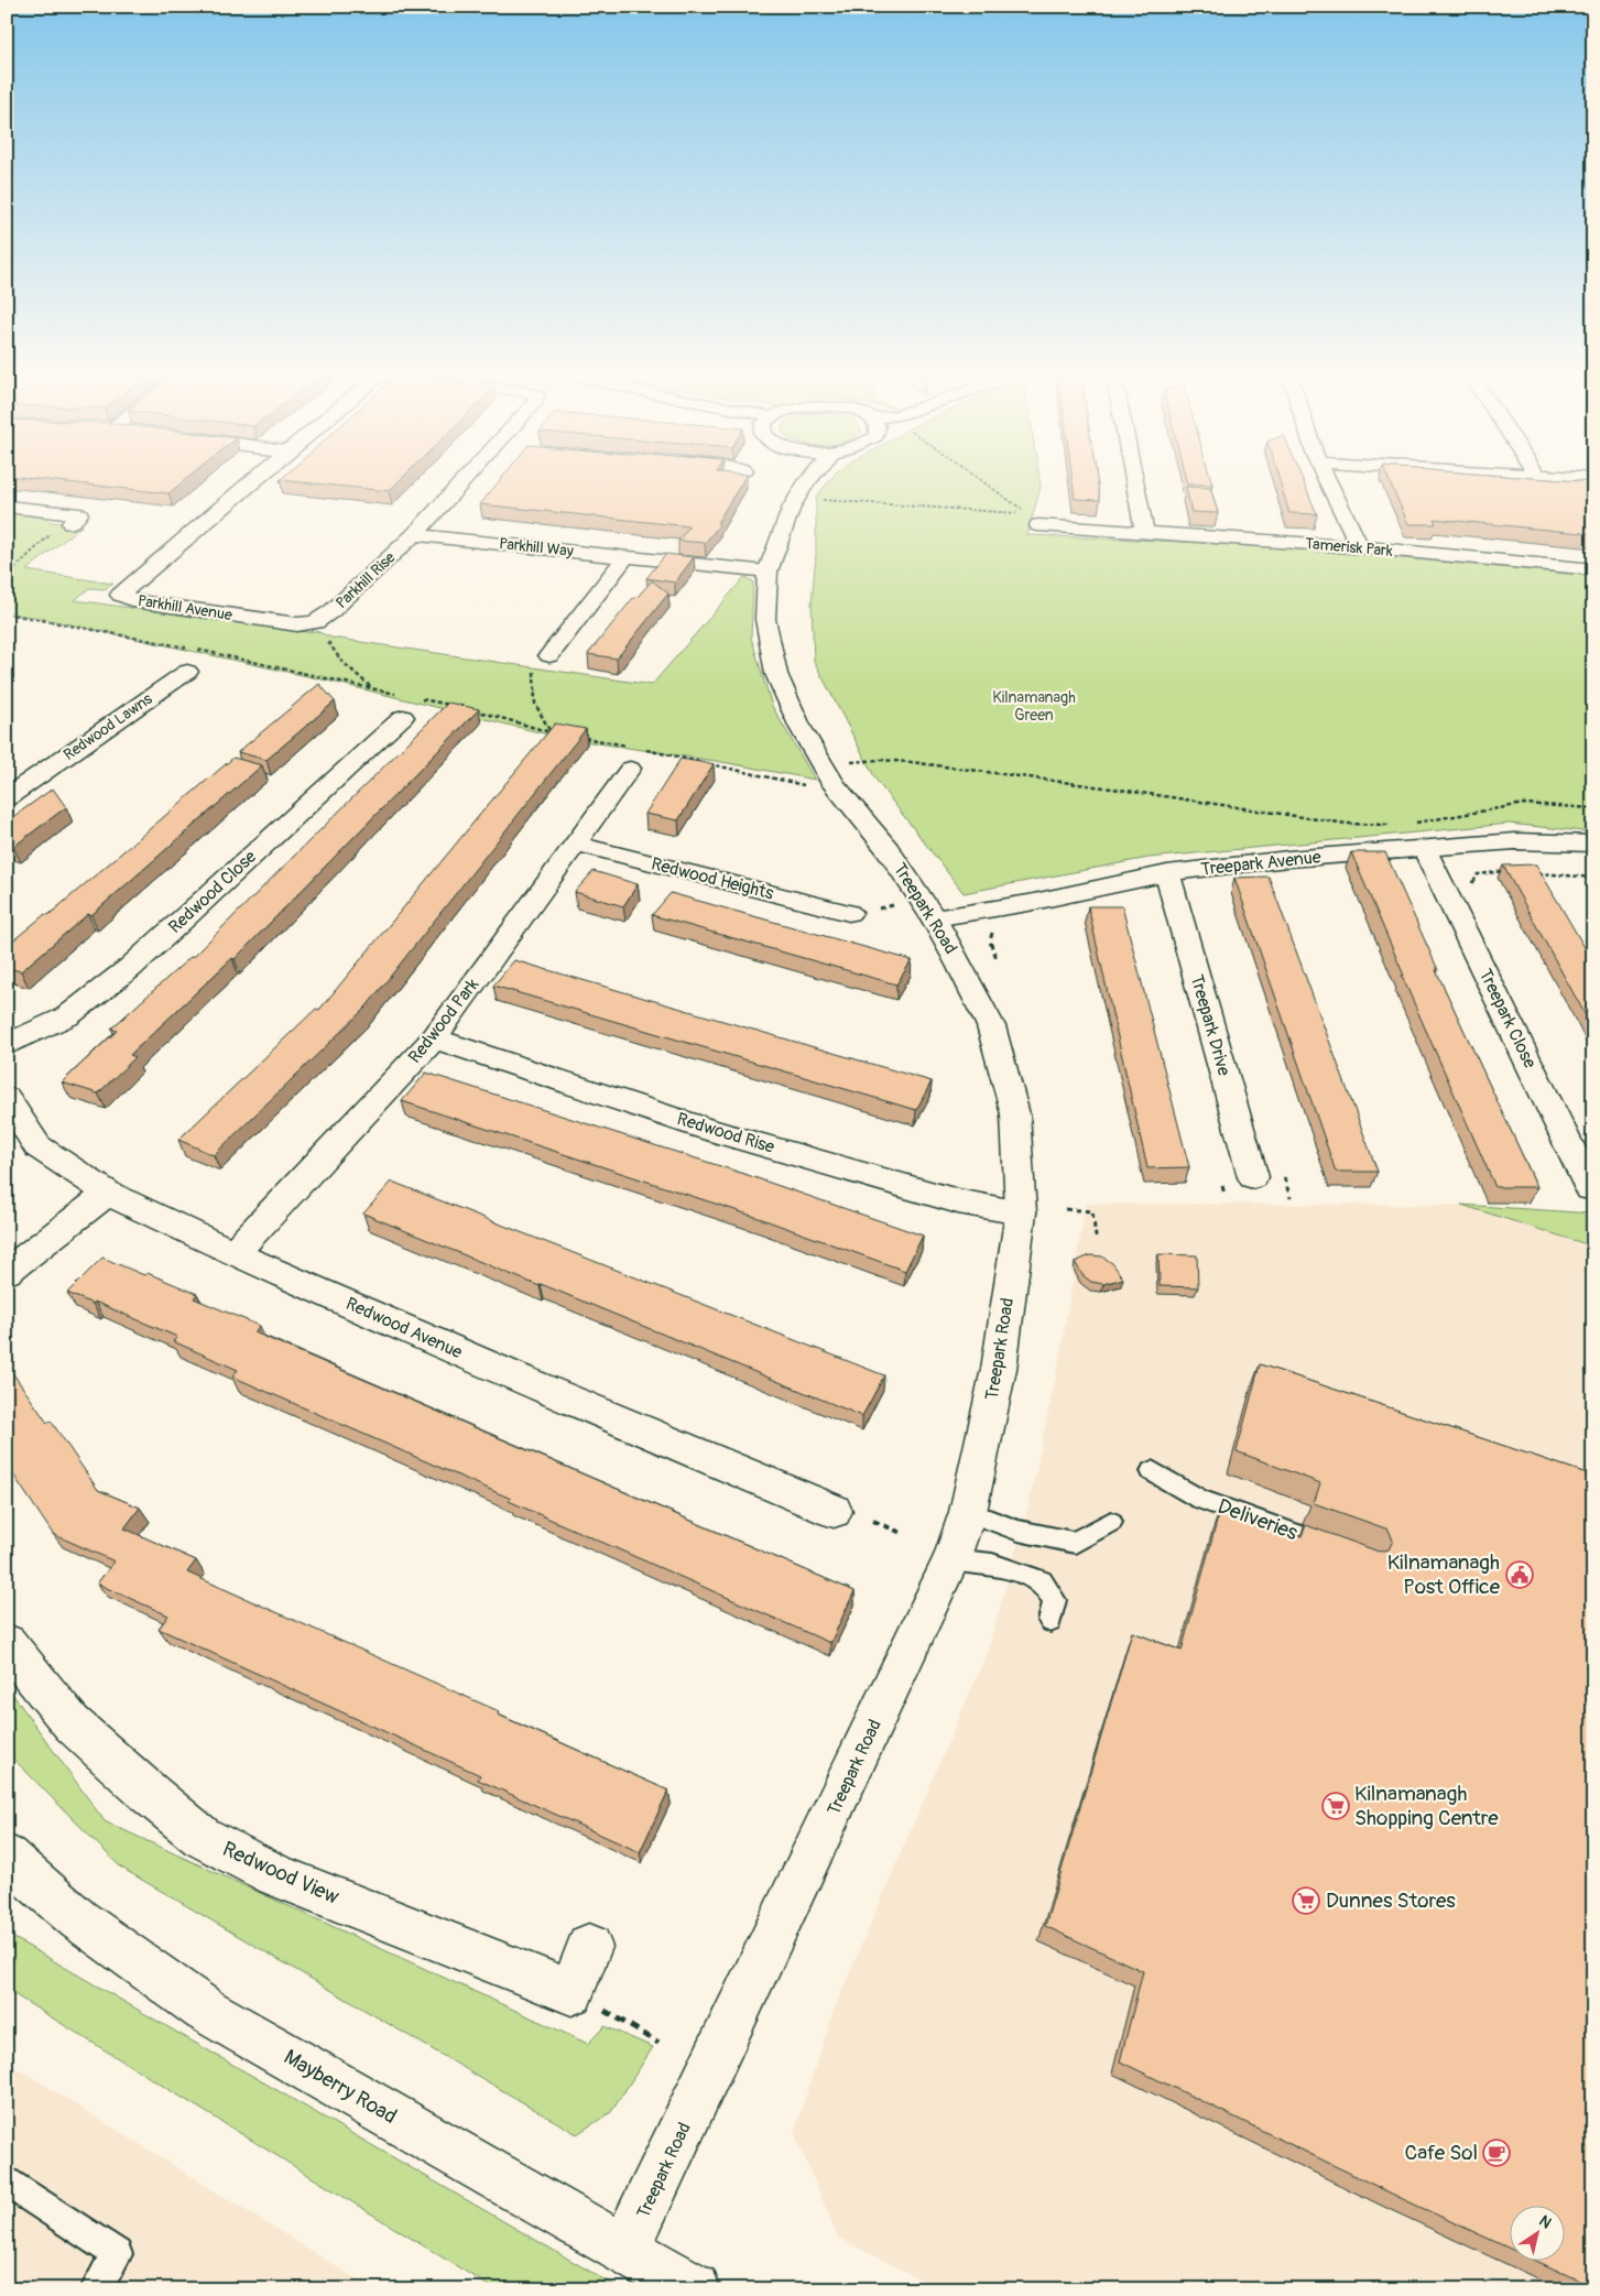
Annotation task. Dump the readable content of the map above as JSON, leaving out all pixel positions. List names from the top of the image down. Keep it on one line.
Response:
{"streets":{"street":["Parkhill Way","Tamerisk Park","Parkhill Rise","Parkhill Avenue","Redwood Lawns","Treepark Avenue","Redwood Heights","Redwood Close","Treepark Road","Treepark Close","Redwood Park","Treepark Drive","Redwood Rise","Redwood Avenue","Redwood View","Mayberry Road"],"lane":["Deliveries"]},"crossings":[["Parkhill Way","Parkhill Rise"],["Parkhill Way","Treepark Road"],["Parkhill Rise","Parkhill Avenue"],["Treepark Avenue","Treepark Road"],["Treepark Avenue","Treepark Close"],["Treepark Avenue","Treepark Drive"],["Redwood Heights","Redwood Park"],["Treepark Road","Redwood Rise"],["Treepark Road","Mayberry Road"],["Redwood Park","Redwood Rise"],["Redwood Park","Redwood Avenue"]],"parks":["Kilnamanagh Green"],"places":{"public building":["Kilnamanagh Post Office"],"supermarket":["Kilnamanagh Shopping Centre","Dunnes Stores"],"cafe":["Cafe Sol"]},"north":"top right"}
